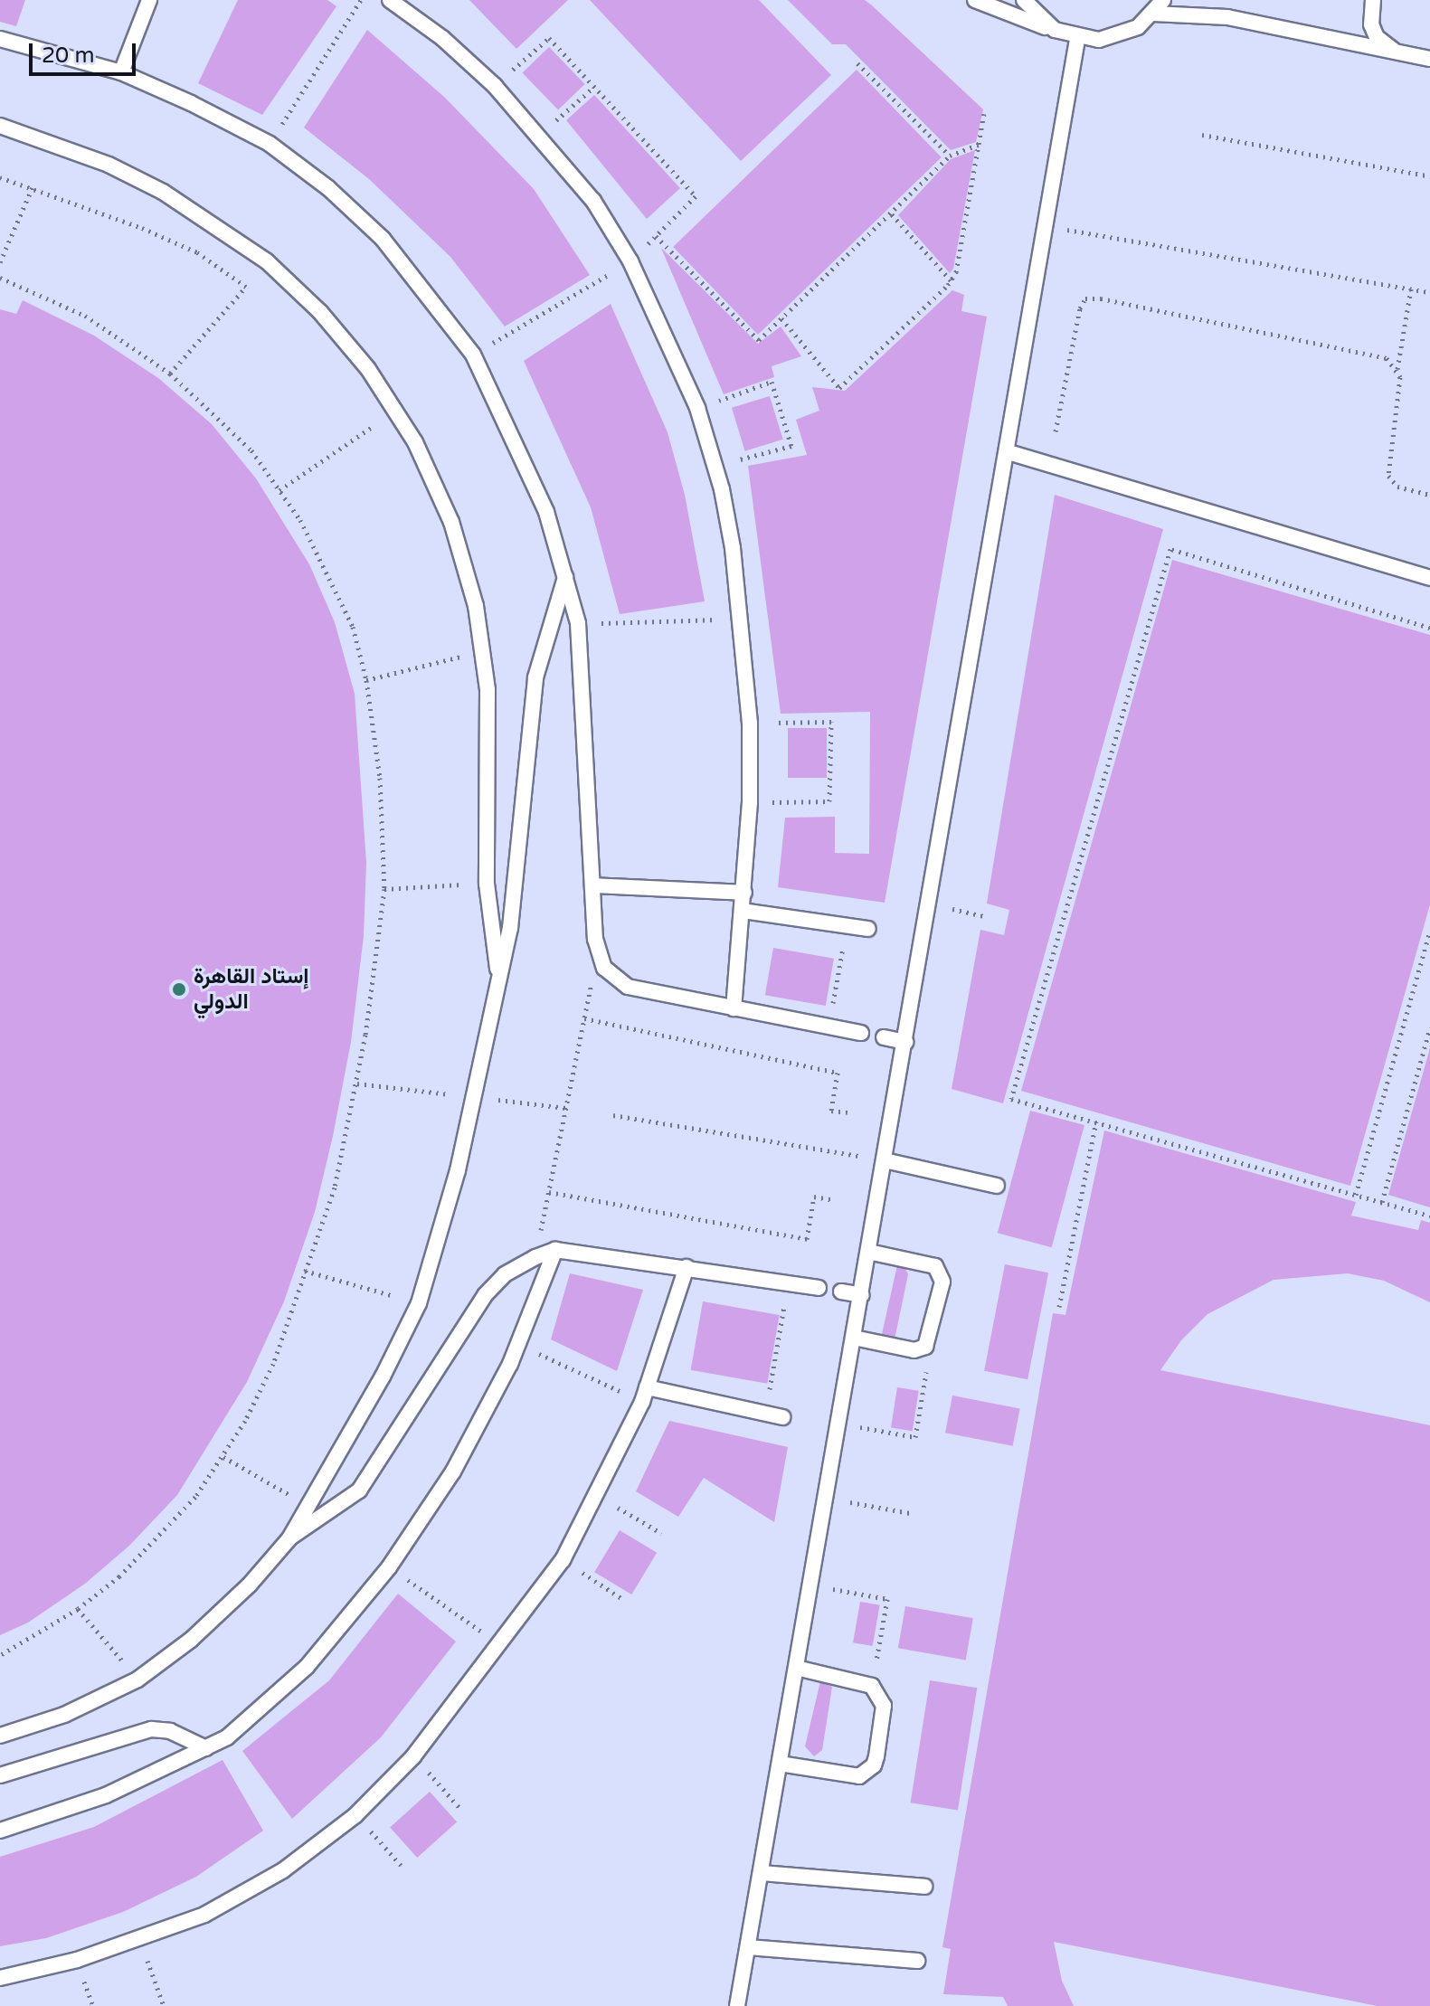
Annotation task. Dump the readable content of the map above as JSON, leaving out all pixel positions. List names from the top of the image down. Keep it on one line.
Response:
{"places":["إستاد القاهرة الدولي"],"scale_bar":"20 m"}
